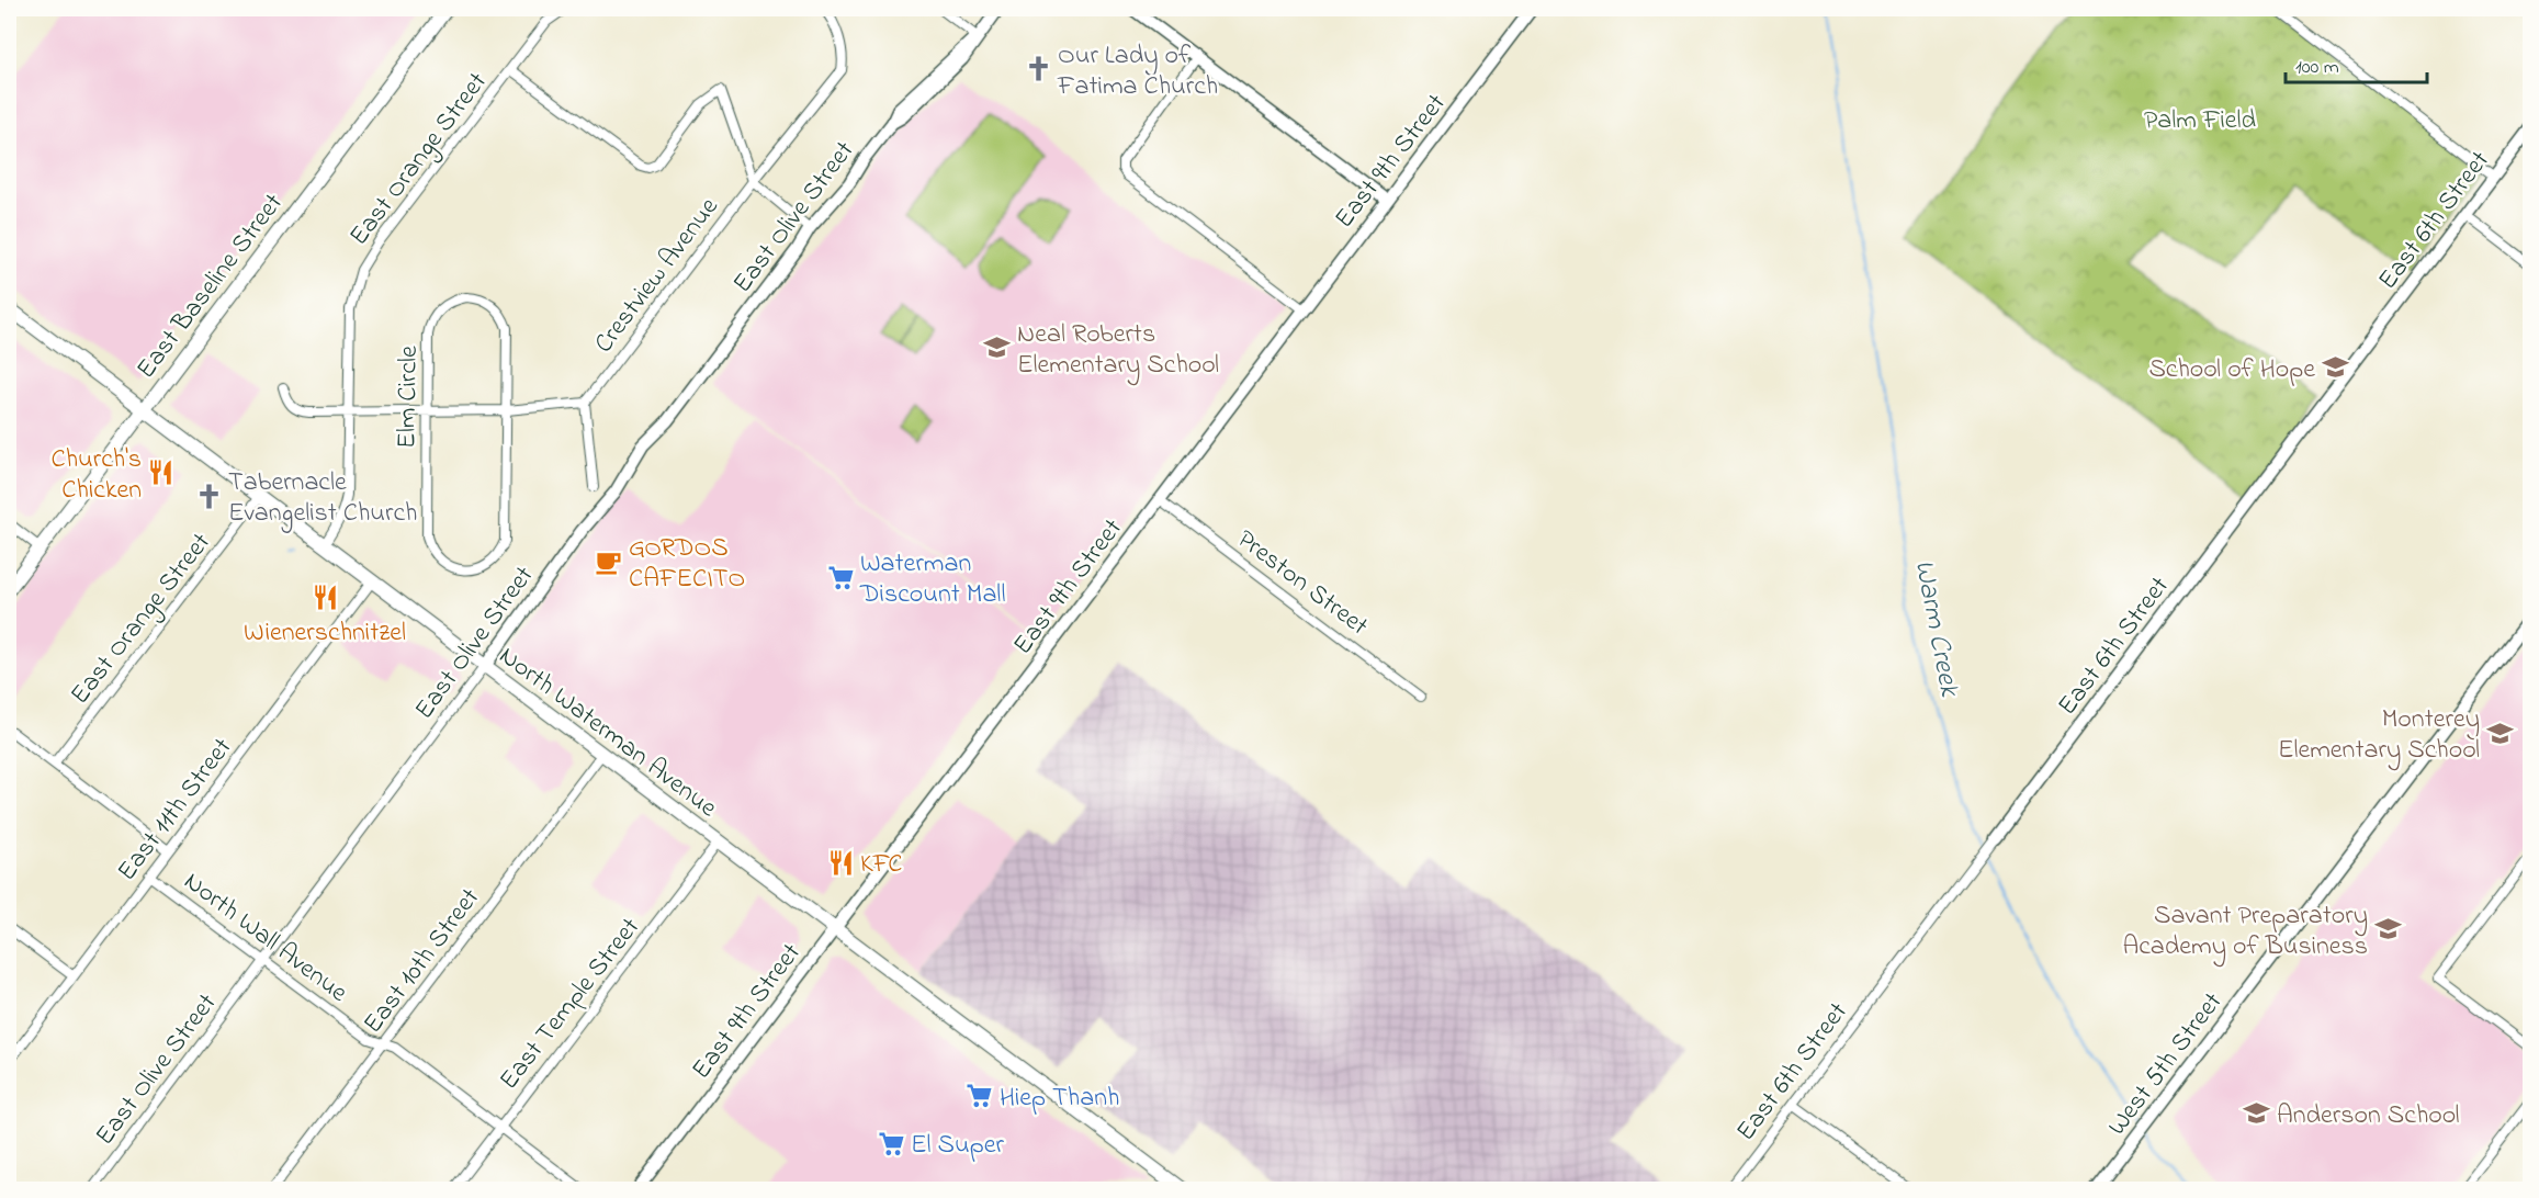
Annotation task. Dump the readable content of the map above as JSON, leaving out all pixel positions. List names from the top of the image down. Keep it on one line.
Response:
{"streets":{"main road":["East Baseline Street","North Waterman Avenue"],"street":["East Orange Street","East 9th Street","East Olive Street","East 6th Street","Crestview Avenue","Elm Circle","Preston Street","East 11th Street","North Wall Avenue","East 10th Street","East Temple Street","West 5th Street"]},"crossings":[["East Orange Street","North Waterman Avenue"],["East Orange Street","North Wall Avenue"],["East 9th Street","Preston Street"],["East 9th Street","North Waterman Avenue"],["East Olive Street","North Waterman Avenue"],["East Olive Street","North Wall Avenue"],["East Baseline Street","North Waterman Avenue"],["North Waterman Avenue","East 11th Street"],["North Waterman Avenue","East 10th Street"],["North Waterman Avenue","East Temple Street"],["East 11th Street","North Wall Avenue"],["North Wall Avenue","East 10th Street"],["North Wall Avenue","East Temple Street"]],"water":["Warm Creek"],"parks":["Palm Field"],"places":{"church":["Our Lady of Fatima Church","Tabernacle Evangelist Church"],"school or university":["Neal Roberts Elementary School","School of Hope","Monterey Elementary School","Savant Preparatory Academy of Business","Anderson School"],"restaurant":["Church's Chicken","Wienerschnitzel","KFC"],"cafe":["GORDOS CAFECITO"],"supermarket":["Waterman Discount Mall","Hiep Thanh","El Super"]},"scale_bar":"100 m"}
